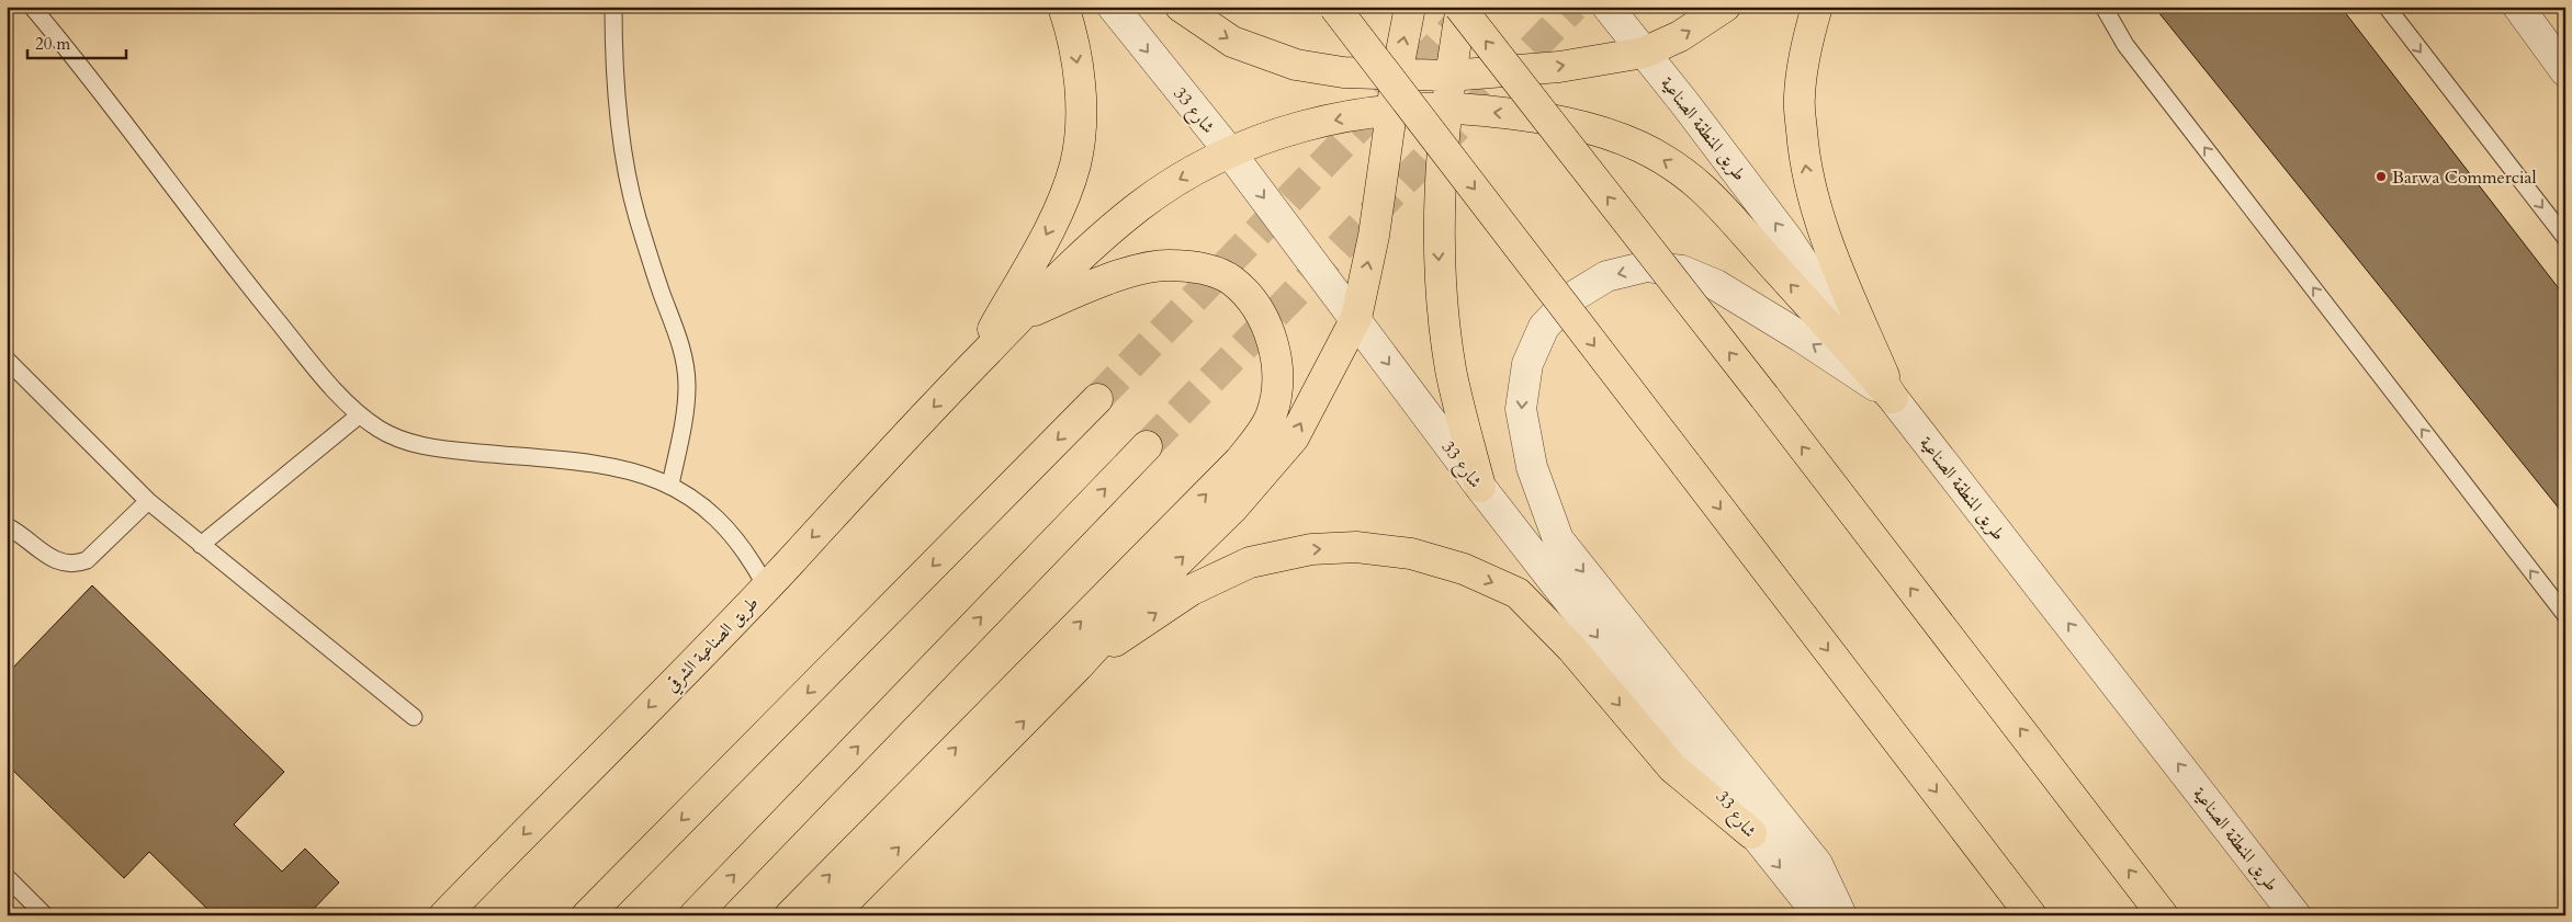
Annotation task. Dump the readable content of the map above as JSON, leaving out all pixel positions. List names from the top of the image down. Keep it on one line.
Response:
{"streets":{"main road":["طريق الصناعية الشرقي"],"street":["شارع 33","طريق المنطقة الصناعية"]},"one_way":["شارع 33","طريق المنطقة الصناعية"],"places":["Barwa Commercial"],"scale_bar":"20 m"}
